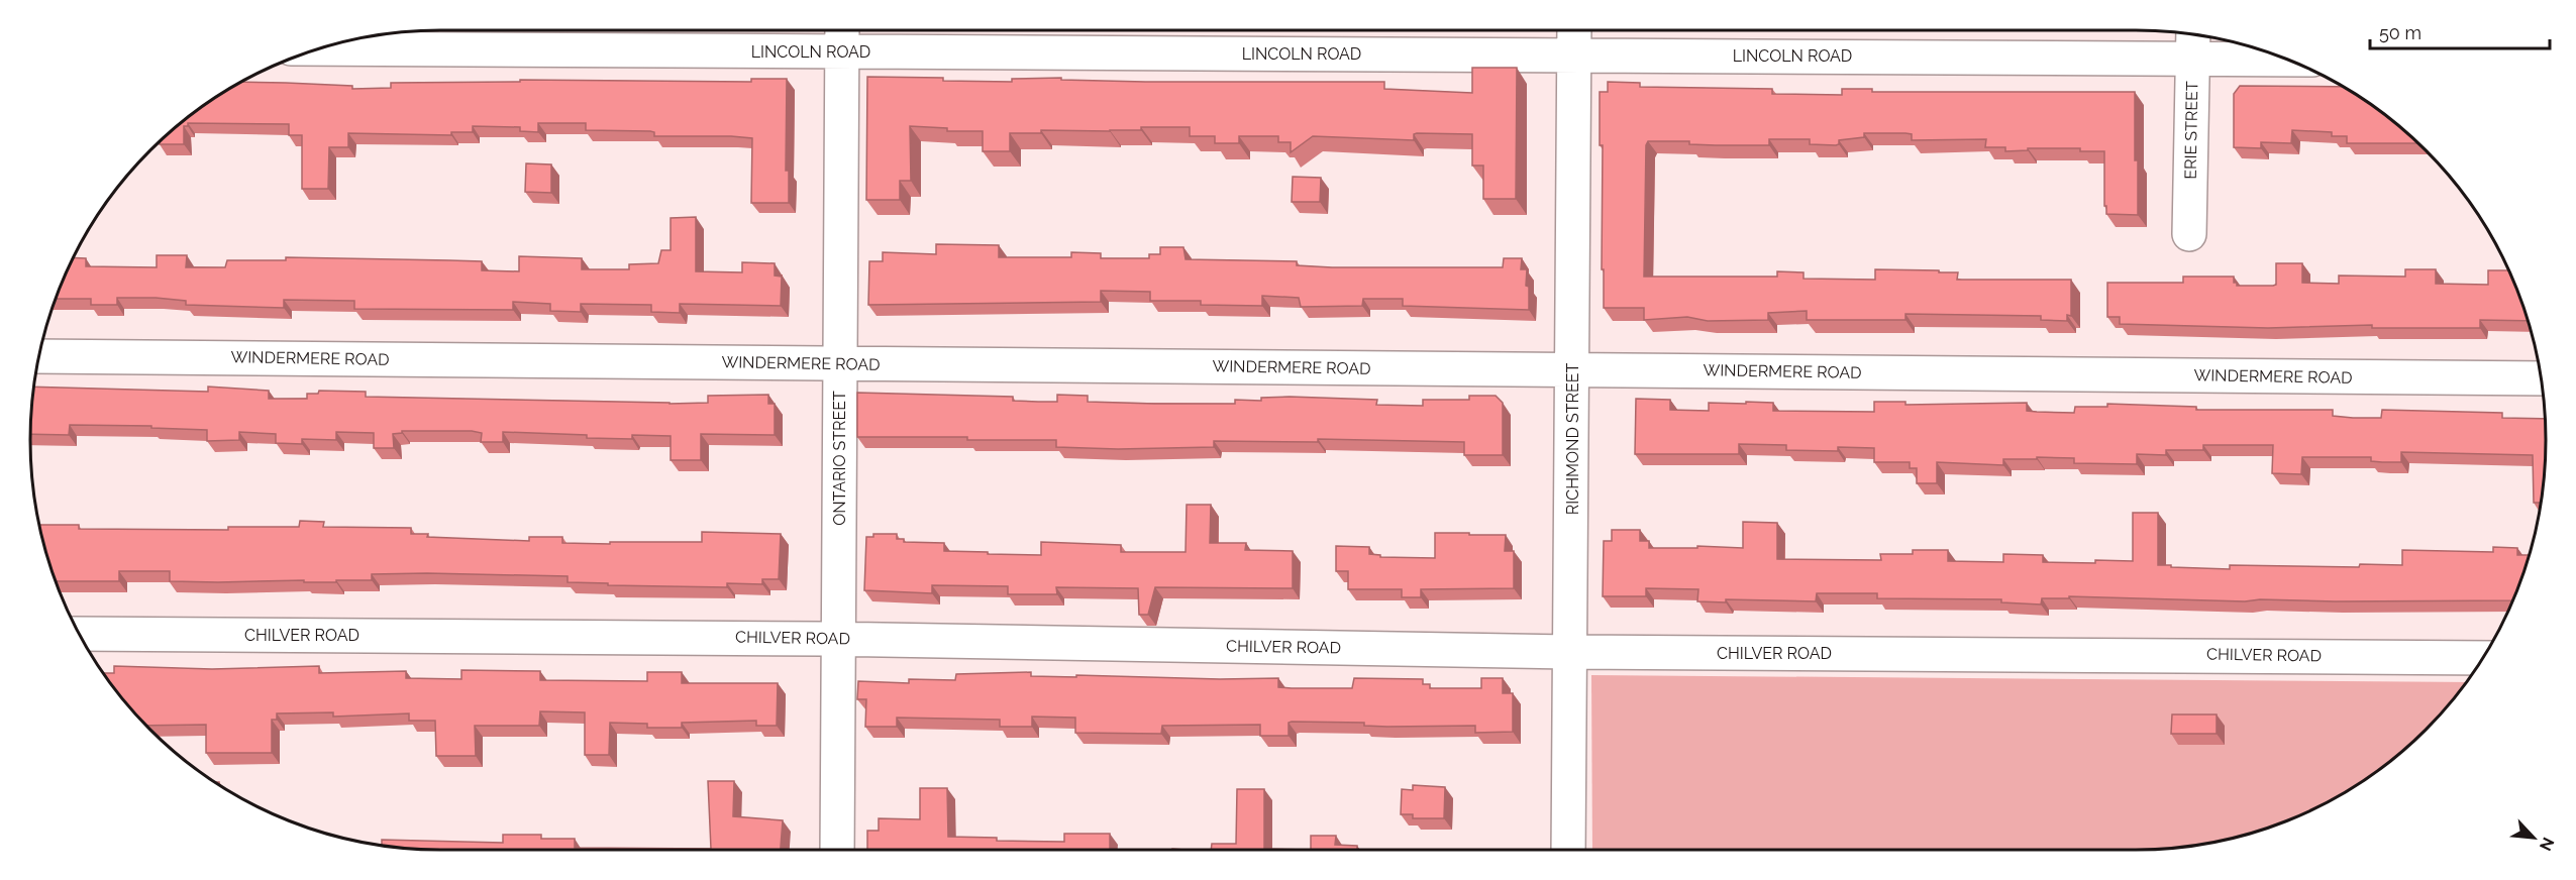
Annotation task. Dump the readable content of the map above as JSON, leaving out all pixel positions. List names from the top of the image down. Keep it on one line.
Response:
{"streets":{"street":["LINCOLN ROAD","ERIE STREET","WINDERMERE ROAD","RICHMOND STREET","ONTARIO STREET","CHILVER ROAD"]},"crossings":[["LINCOLN ROAD","ERIE STREET"],["LINCOLN ROAD","RICHMOND STREET"],["LINCOLN ROAD","ONTARIO STREET"],["WINDERMERE ROAD","RICHMOND STREET"],["WINDERMERE ROAD","ONTARIO STREET"],["RICHMOND STREET","CHILVER ROAD"],["ONTARIO STREET","CHILVER ROAD"]],"scale_bar":"50 m","north":"bottom right"}
